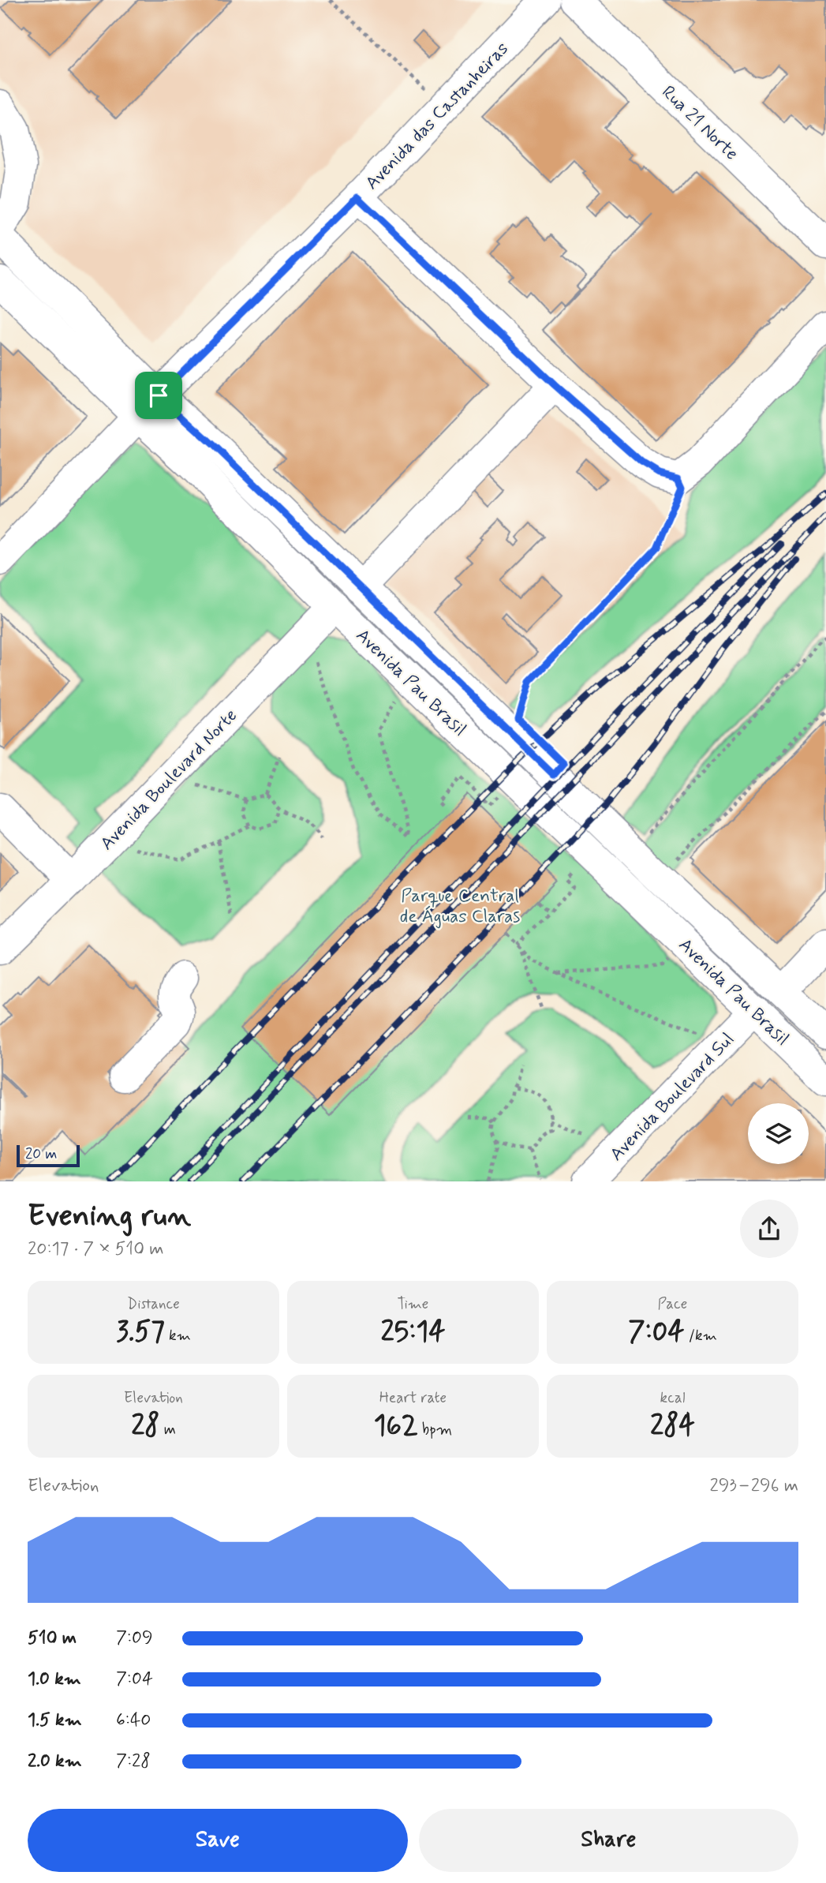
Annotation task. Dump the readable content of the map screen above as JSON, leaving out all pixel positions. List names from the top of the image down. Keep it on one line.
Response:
{"streets":{"street":["Avenida das Castanheiras","Rua 21 Norte","Avenida Pau Brasil","Avenida Boulevard Norte","Avenida Boulevard Sul"]},"crossings":[["Avenida das Castanheiras","Avenida Pau Brasil"],["Avenida Pau Brasil","Avenida Boulevard Norte"],["Avenida Pau Brasil","Avenida Boulevard Sul"]],"parks":["Parque Central de Águas Claras"],"scale_bar":"20 m","page":{"scale":"20 m","heading":["Evening run","20:17 · 7 × 510 m"],"stats":[["Distance","3.57 km"],["Time","25:14"],["Pace","7:04 /km"],["Elevation","28 m"],["Heart rate","162 bpm"],["kcal","284"]],"chart":["Elevation","293–296 m"],"list":[{"name":"510 m","note":"7:09"},{"name":"1.0 km","note":"7:04"},{"name":"1.5 km","note":"6:40"},{"name":"2.0 km","note":"7:28"}],"buttons":["Save","Share"]}}
